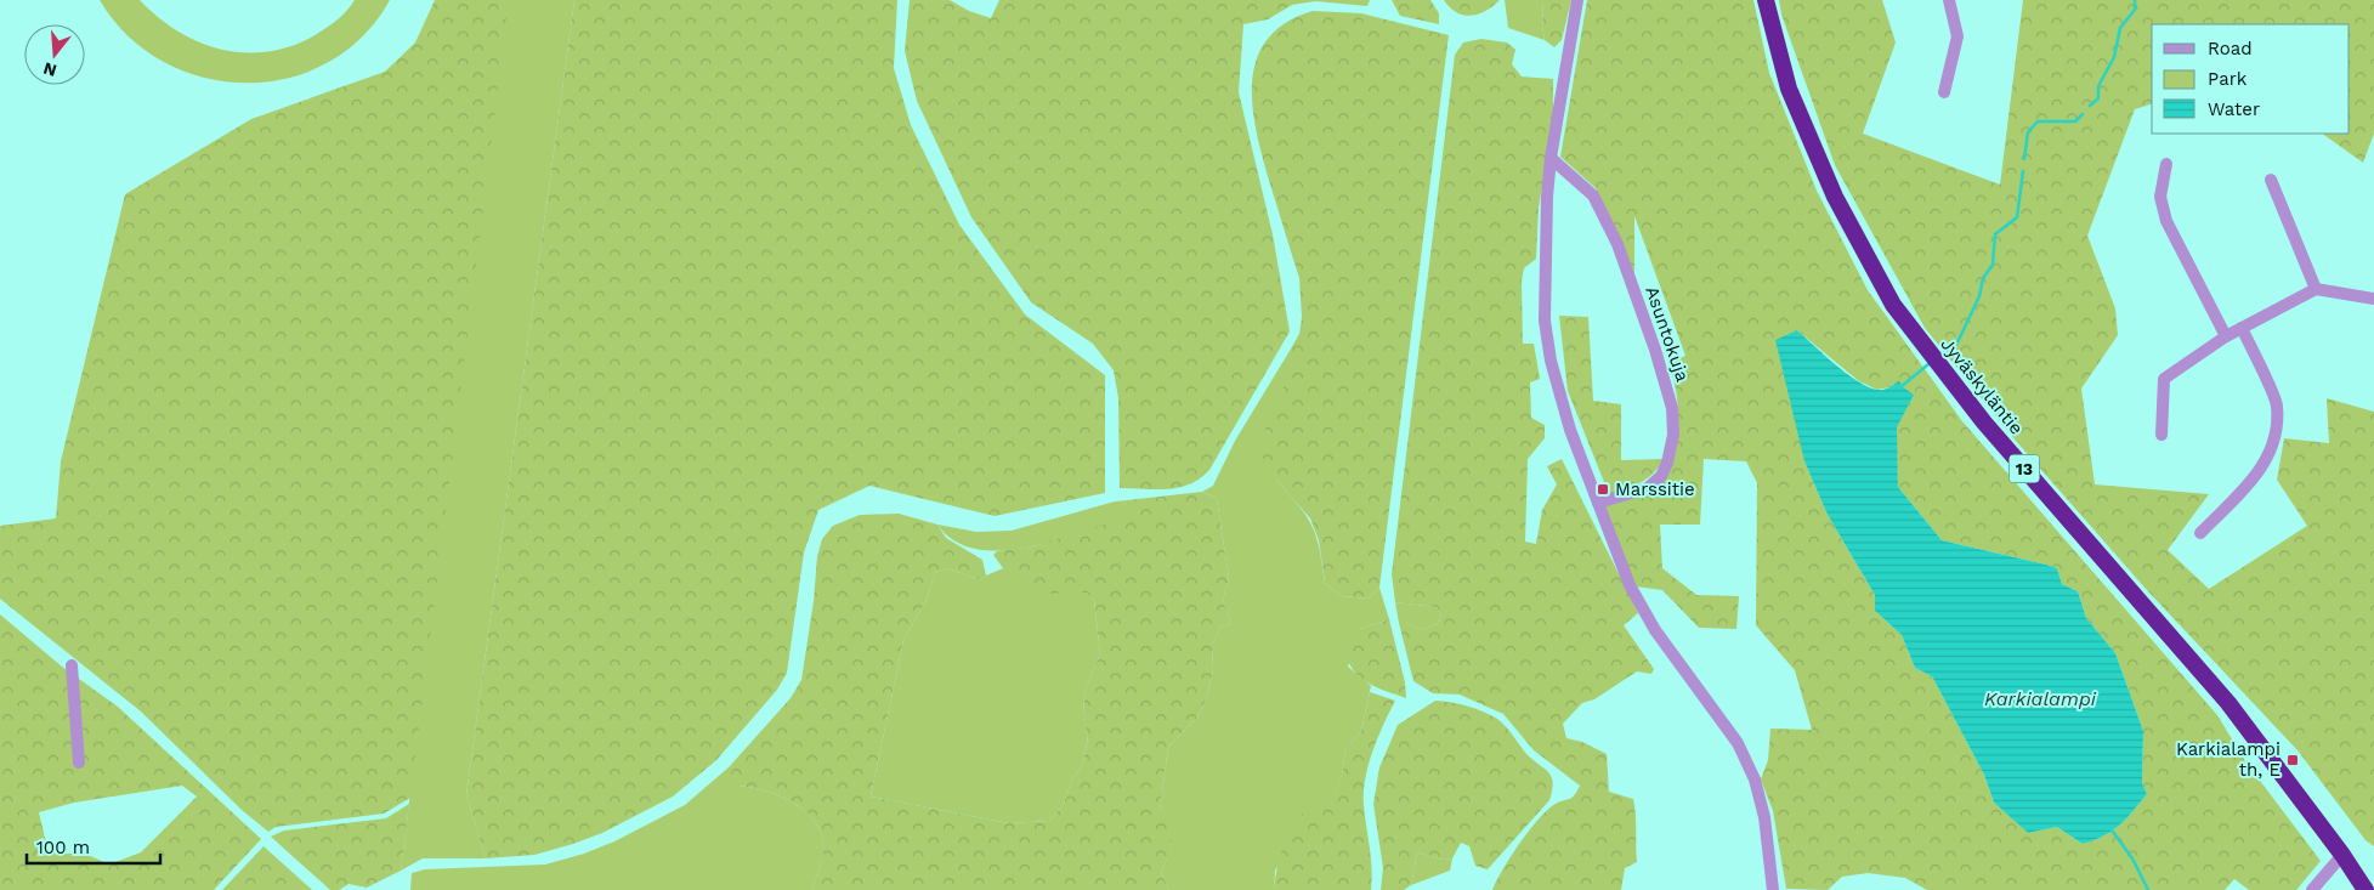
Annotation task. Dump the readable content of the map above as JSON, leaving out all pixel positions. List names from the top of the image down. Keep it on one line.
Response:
{"streets":{"highway":["Jyväskyläntie","13"],"street":["Asuntokuja"]},"water":["Karkialampi"],"places":{"transit":["Marssitie","Karkialampi th, E"]},"legend":["Road","Park","Water"],"scale_bar":"100 m","north":"bottom"}
